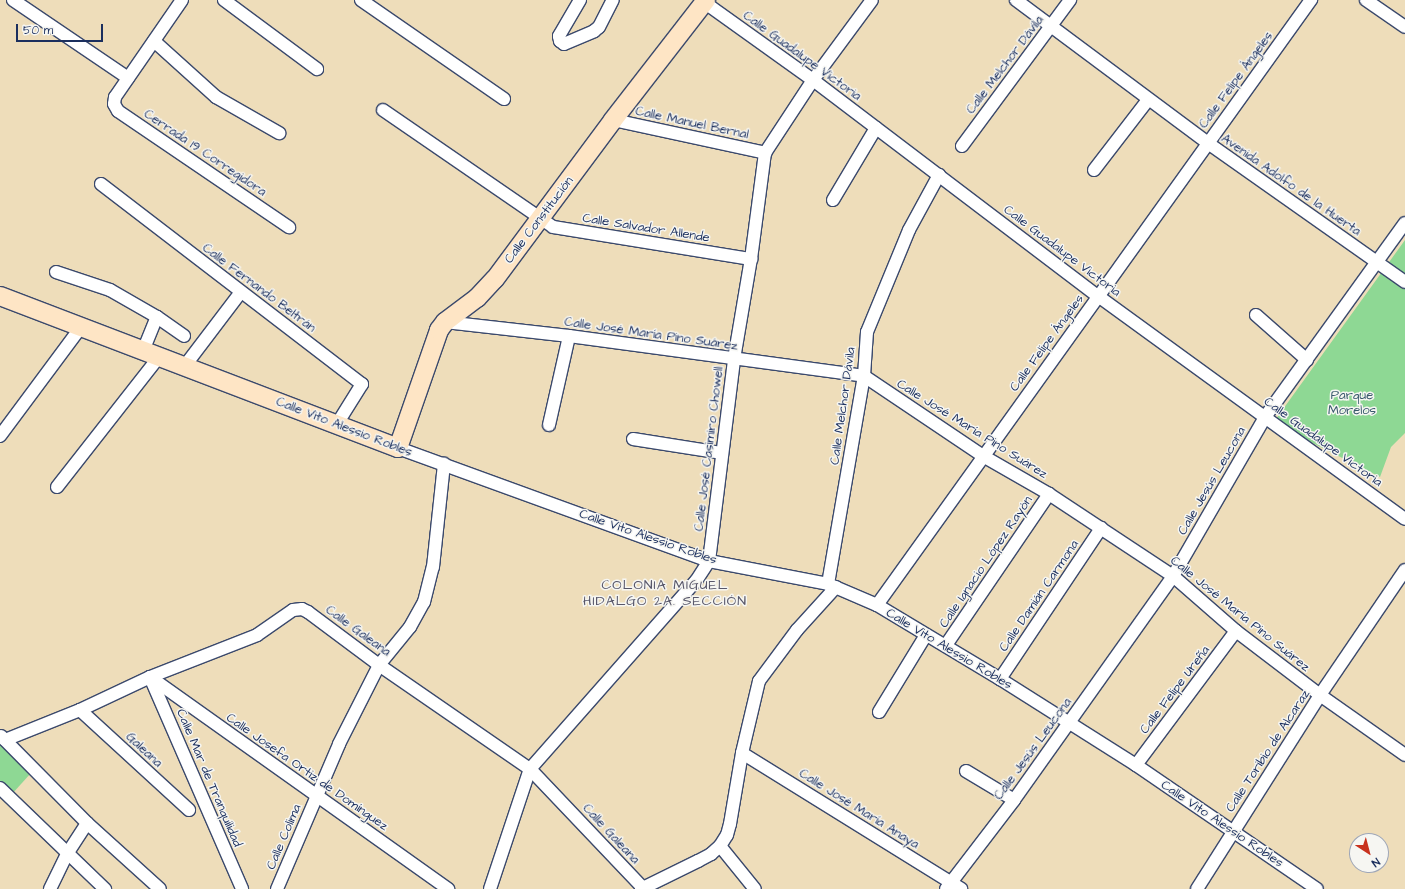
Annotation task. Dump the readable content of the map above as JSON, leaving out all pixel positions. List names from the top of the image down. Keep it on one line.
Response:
{"streets":{"street":["Calle Guadalupe Victoria","Calle Melchor Dávila","Calle Felipe Ángeles","Calle Manuel Bernal","Cerrada 19 Corregidora","Avenida Adolfo de la Huerta","Calle Constitución","Calle Salvador Allende","Calle Fernando Beltrán","Calle José María Pino Suárez","Calle Vito Alessio Robles","Calle José Casimiro Chowell","Calle Jesús Leucona","Calle Ignacio López Rayón","Calle Damián Carmona","Calle Galeana","Calle Felipe Ureña","Galeana","Calle Toribio de Alcaraz","Calle Josefa Ortiz de Domínguez","Calle Mar de Tranquilidad","Calle José María Anaya","Calle Colima"]},"crossings":[["Calle Guadalupe Victoria","Calle Melchor Dávila"],["Calle Guadalupe Victoria","Calle Felipe Ángeles"],["Calle Guadalupe Victoria","Calle Constitución"],["Calle Guadalupe Victoria","Calle José Casimiro Chowell"],["Calle Guadalupe Victoria","Calle Jesús Leucona"],["Calle Melchor Dávila","Avenida Adolfo de la Huerta"],["Calle Melchor Dávila","Calle José María Pino Suárez"],["Calle Melchor Dávila","Calle Vito Alessio Robles"],["Calle Felipe Ángeles","Avenida Adolfo de la Huerta"],["Calle Felipe Ángeles","Calle José María Pino Suárez"],["Calle Felipe Ángeles","Calle Vito Alessio Robles"],["Calle Manuel Bernal","Calle Constitución"],["Calle Manuel Bernal","Calle José Casimiro Chowell"],["Avenida Adolfo de la Huerta","Calle Jesús Leucona"],["Calle Constitución","Calle Salvador Allende"],["Calle Constitución","Calle José María Pino Suárez"],["Calle Constitución","Calle Vito Alessio Robles"],["Calle Salvador Allende","Calle José Casimiro Chowell"],["Calle Fernando Beltrán","Calle Vito Alessio Robles"],["Calle José María Pino Suárez","Calle José Casimiro Chowell"],["Calle José María Pino Suárez","Calle Jesús Leucona"],["Calle José María Pino Suárez","Calle Ignacio López Rayón"],["Calle José María Pino Suárez","Calle Damián Carmona"],["Calle José María Pino Suárez","Calle Felipe Ureña"],["Calle José María Pino Suárez","Calle Toribio de Alcaraz"],["Calle Vito Alessio Robles","Calle José Casimiro Chowell"],["Calle Vito Alessio Robles","Calle Jesús Leucona"],["Calle Vito Alessio Robles","Calle Ignacio López Rayón"],["Calle Vito Alessio Robles","Calle Damián Carmona"],["Calle Vito Alessio Robles","Calle Felipe Ureña"],["Calle Vito Alessio Robles","Calle Toribio de Alcaraz"],["Calle Vito Alessio Robles","Calle Colima"],["Calle José Casimiro Chowell","Calle Galeana"],["Calle Jesús Leucona","Calle José María Anaya"],["Calle Galeana","Galeana"],["Calle Galeana","Calle Josefa Ortiz de Domínguez"],["Calle Galeana","Calle Mar de Tranquilidad"],["Calle Galeana","Calle Colima"],["Calle Josefa Ortiz de Domínguez","Calle Mar de Tranquilidad"],["Calle Josefa Ortiz de Domínguez","Calle Colima"]],"districts":["COLONIA MIGUEL HIDALGO 2A. SECCIÓN"],"parks":["Parque Morelos"],"scale_bar":"50 m","north":"bottom right"}
